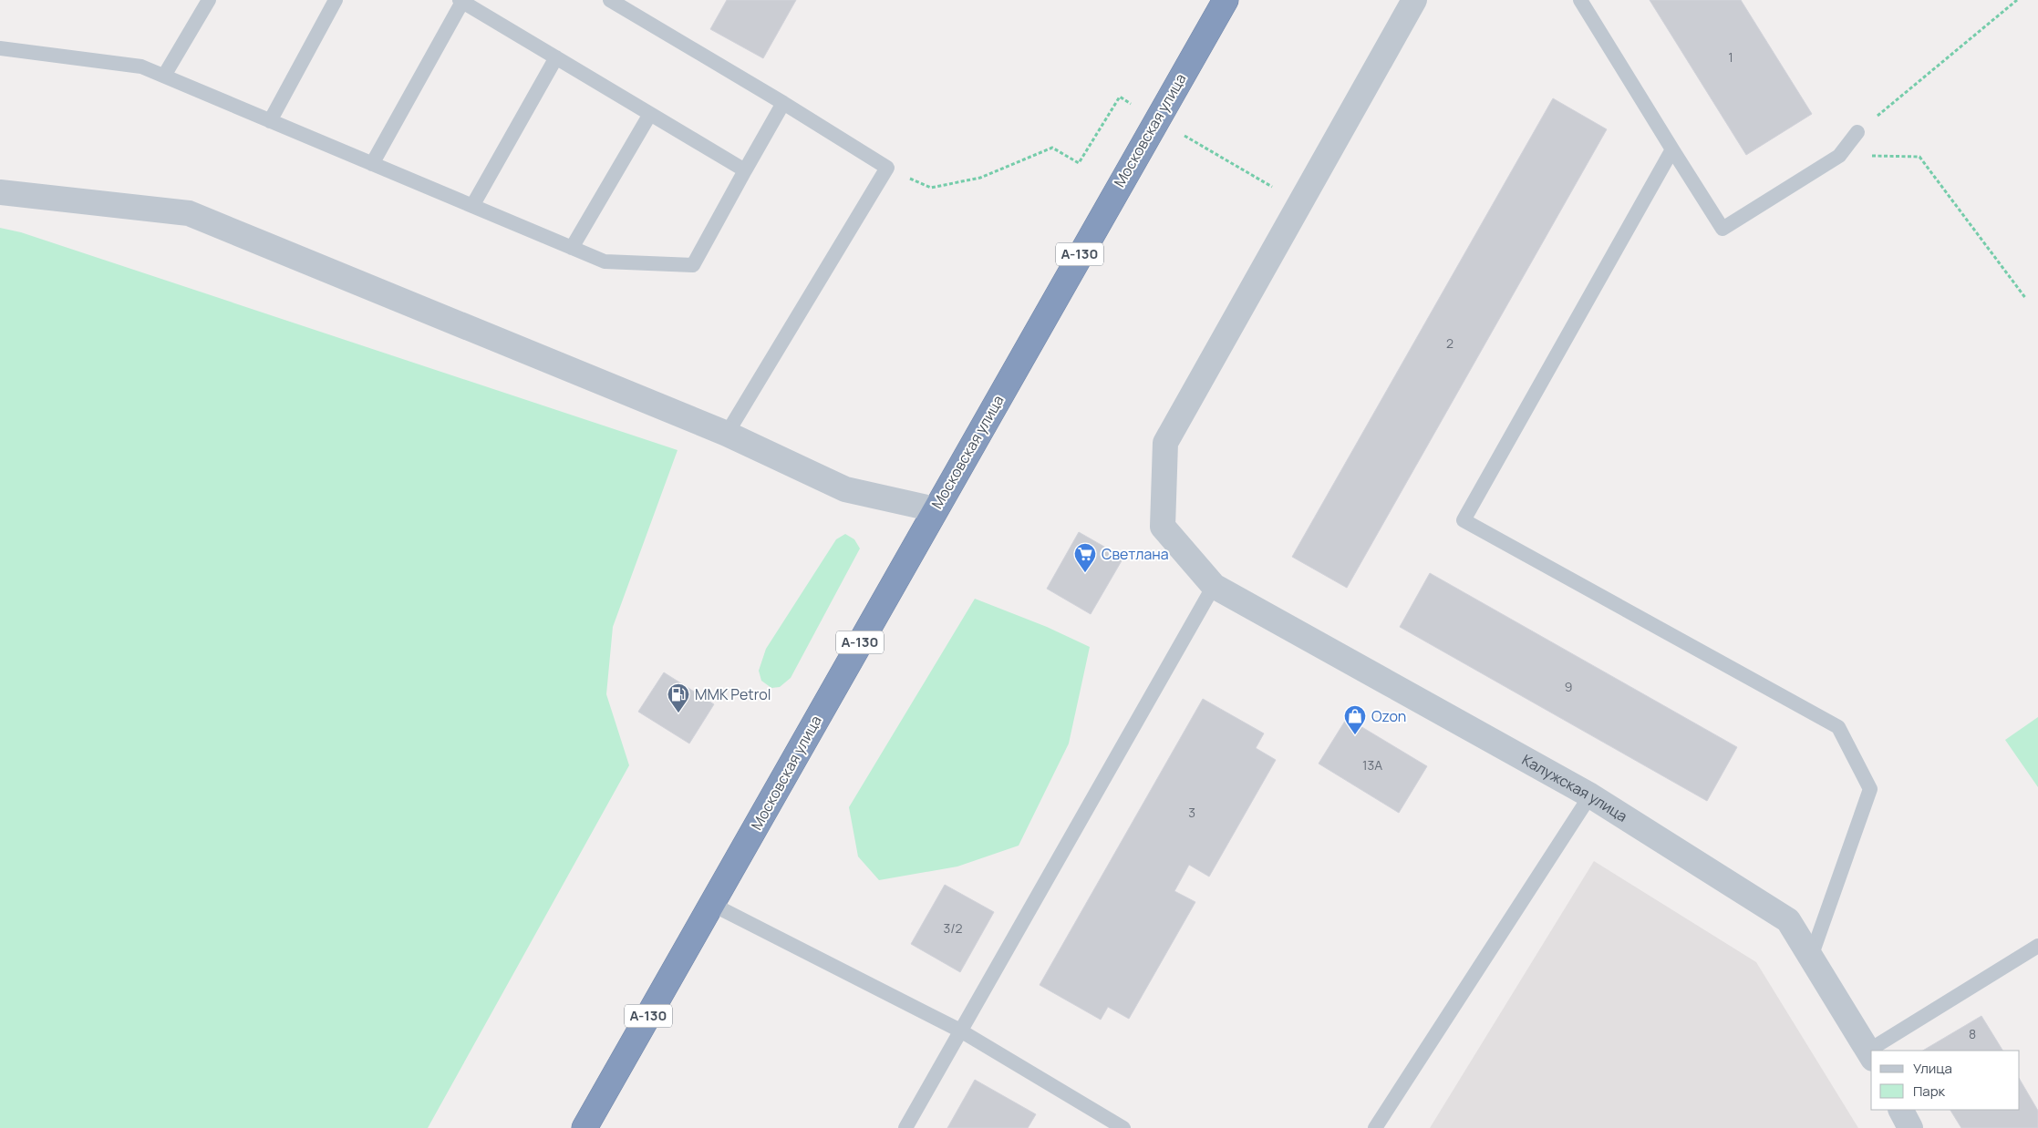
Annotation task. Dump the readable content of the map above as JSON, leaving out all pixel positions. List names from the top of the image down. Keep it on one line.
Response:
{"streets":{"highway":["Московская улица","А-130"],"street":["Калужская улица"]},"crossings":[["Московская улица","А-130"]],"places":{"supermarket":["Светлана"],"fuel station":["MMK Petrol"],"shop":["Ozon"]},"house_numbers":["1","2","9","13А","3","3/2","8"],"legend":["Улица","Парк"]}
